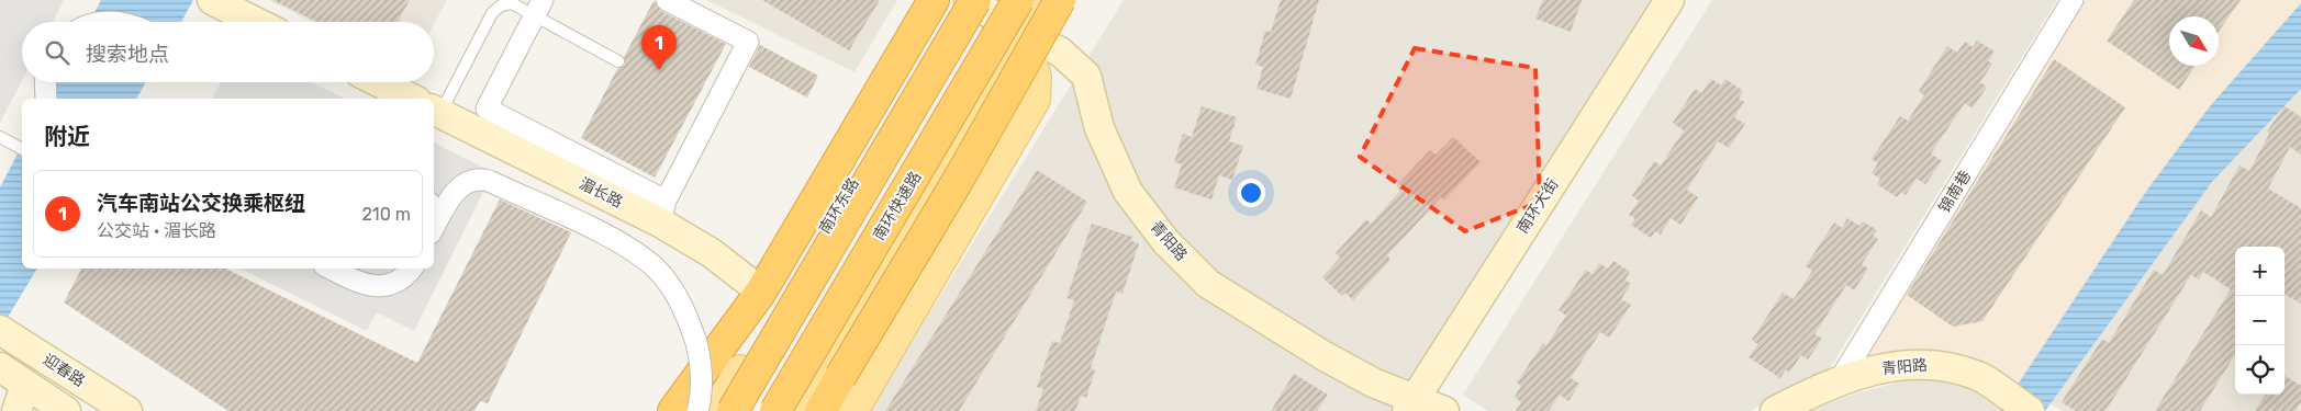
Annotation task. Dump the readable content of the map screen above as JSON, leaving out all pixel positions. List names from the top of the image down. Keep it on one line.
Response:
{"streets":{"highway":["南环快速路"],"main road":["南环东路"],"street":["锦南巷","湄长路","南环大街","青阳路","迎春路"]},"crossings":[["锦南巷","青阳路"],["南环大街","青阳路"]],"north":"bottom right","page":{"search":"搜索地点","pins":"1","heading":"附近","list":[{"mark":"1","name":"汽车南站公交换乘枢纽","note":"公交站 · 湄长路","value":"210 m"}],"map_buttons":["+","−"]}}
